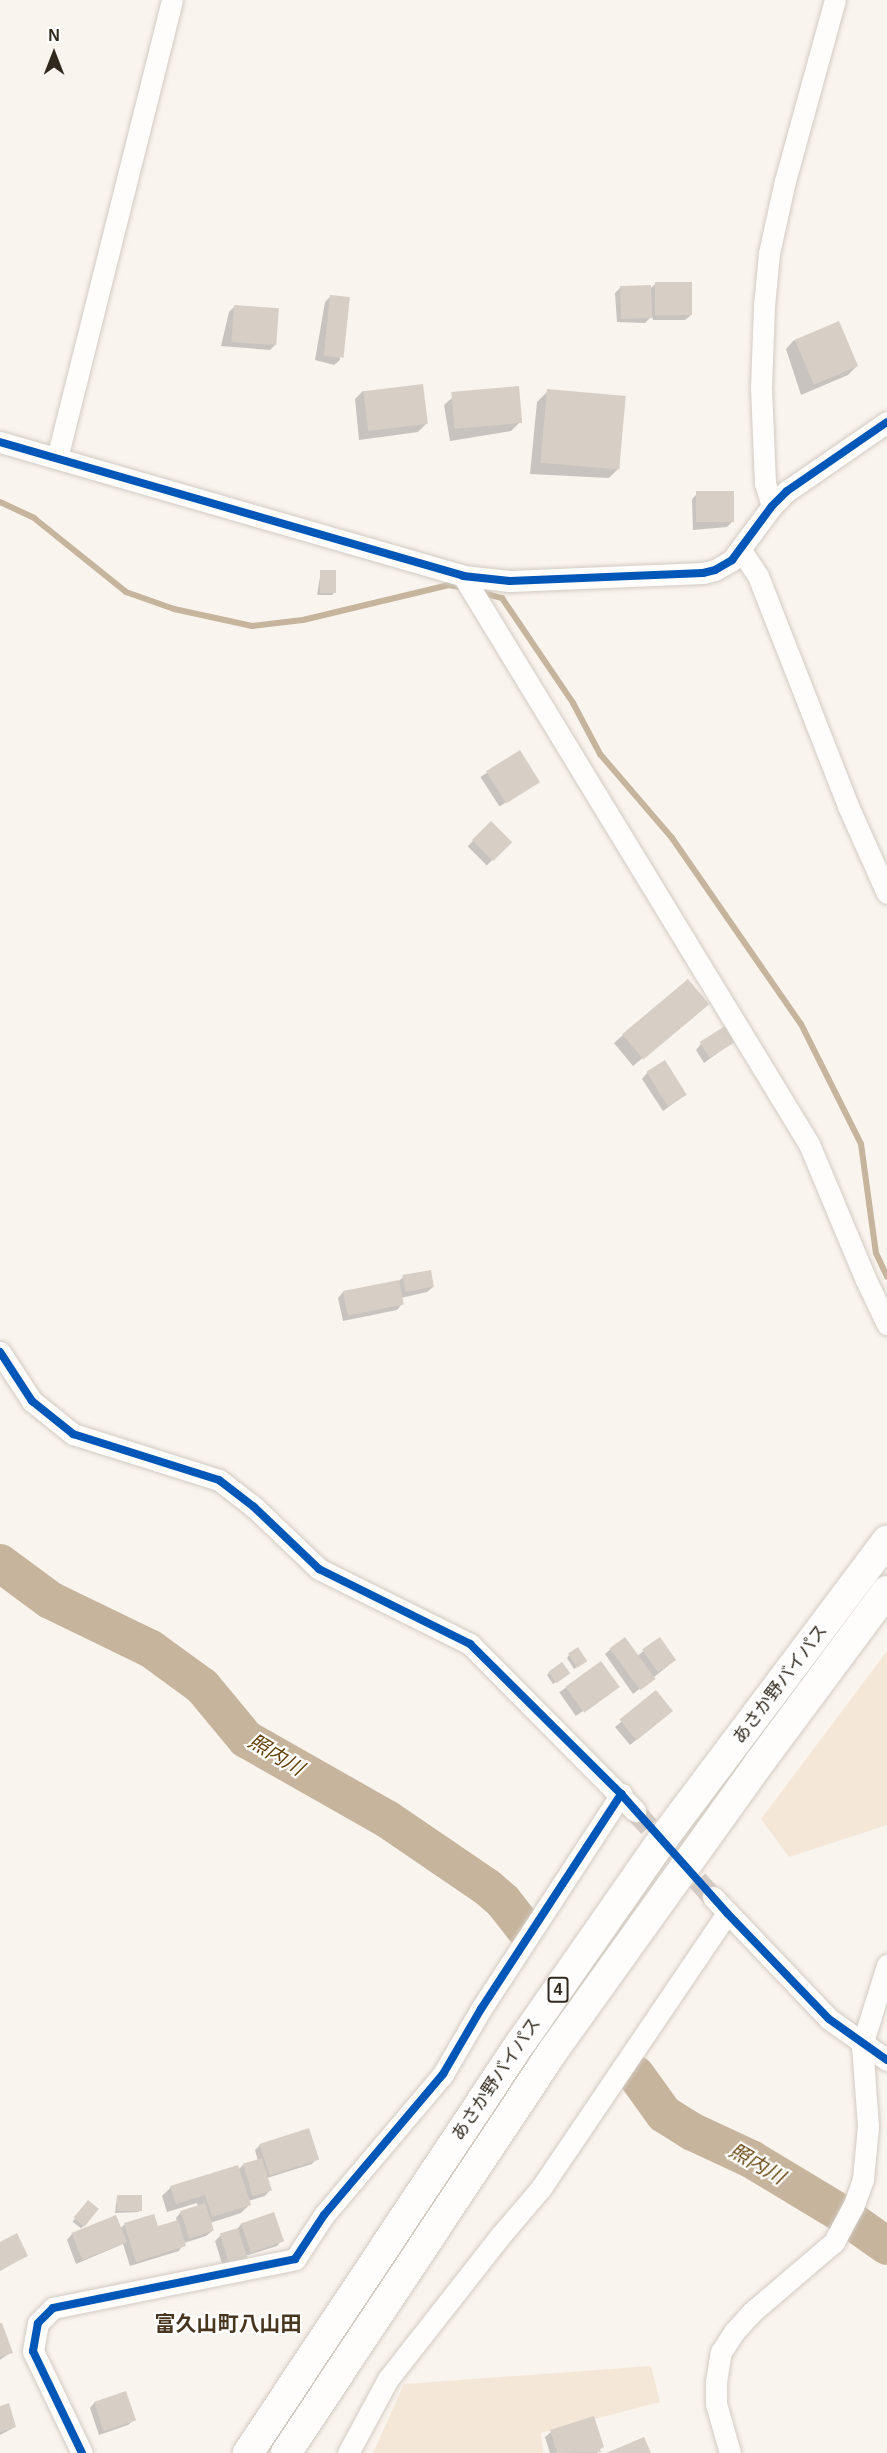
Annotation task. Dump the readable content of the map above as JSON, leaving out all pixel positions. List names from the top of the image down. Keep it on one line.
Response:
{"streets":{"highway":["あさか野バイパス","4"]},"districts":["富久山町八山田"],"water":["照内川"],"north":"top"}
